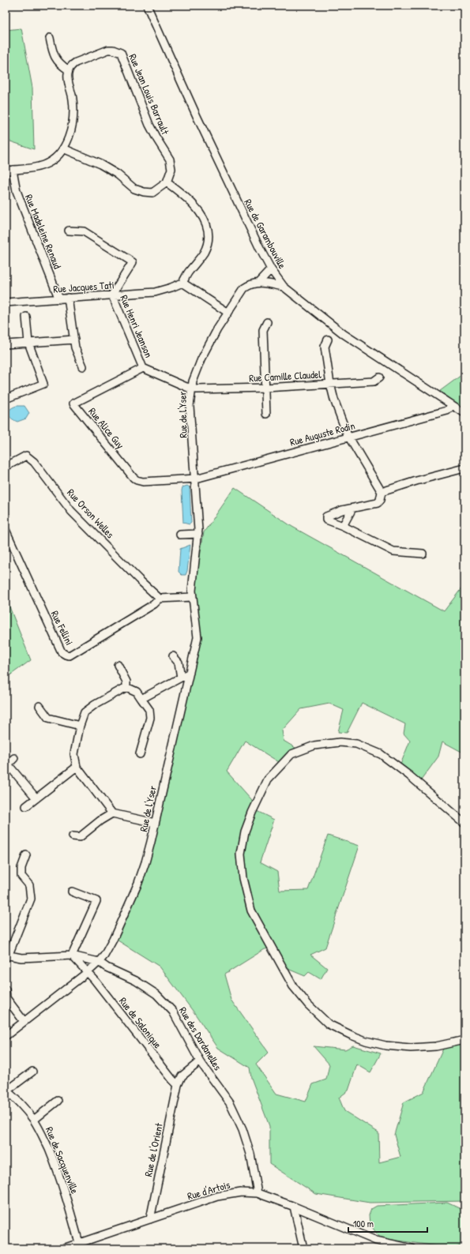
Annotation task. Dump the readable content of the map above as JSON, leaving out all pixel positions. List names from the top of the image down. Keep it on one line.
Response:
{"streets":{"street":["Rue Jean Louis Barrault","Rue Madeleine Renaud","Rue de Garambouville","Rue Jacques Tati","Rue Henri Jeanson","Rue Camille Claudel","Rue de l'Yser","Rue Alice Guy","Rue Auguste Rodin","Rue Orson Welles","Rue Fellini","Rue de Salonique","Rue des Dardanelles","Rue de l'Orient","Rue de Sacquenville","Rue d'Artois"]},"crossings":[["Rue Madeleine Renaud","Rue Jacques Tati"],["Rue de Garambouville","Rue de l'Yser"],["Rue de Garambouville","Rue Auguste Rodin"],["Rue Jacques Tati","Rue Henri Jeanson"],["Rue Henri Jeanson","Rue Camille Claudel"],["Rue Henri Jeanson","Rue de l'Yser"],["Rue Henri Jeanson","Rue Alice Guy"],["Rue Camille Claudel","Rue de l'Yser"],["Rue de l'Yser","Rue Alice Guy"],["Rue de l'Yser","Rue Auguste Rodin"],["Rue de l'Yser","Rue de Salonique"],["Rue de l'Yser","Rue des Dardanelles"],["Rue Alice Guy","Rue Auguste Rodin"],["Rue Orson Welles","Rue Fellini"],["Rue de Salonique","Rue des Dardanelles"],["Rue de Salonique","Rue de l'Orient"],["Rue des Dardanelles","Rue d'Artois"],["Rue de l'Orient","Rue d'Artois"],["Rue de Sacquenville","Rue d'Artois"]],"scale_bar":"100 m"}
